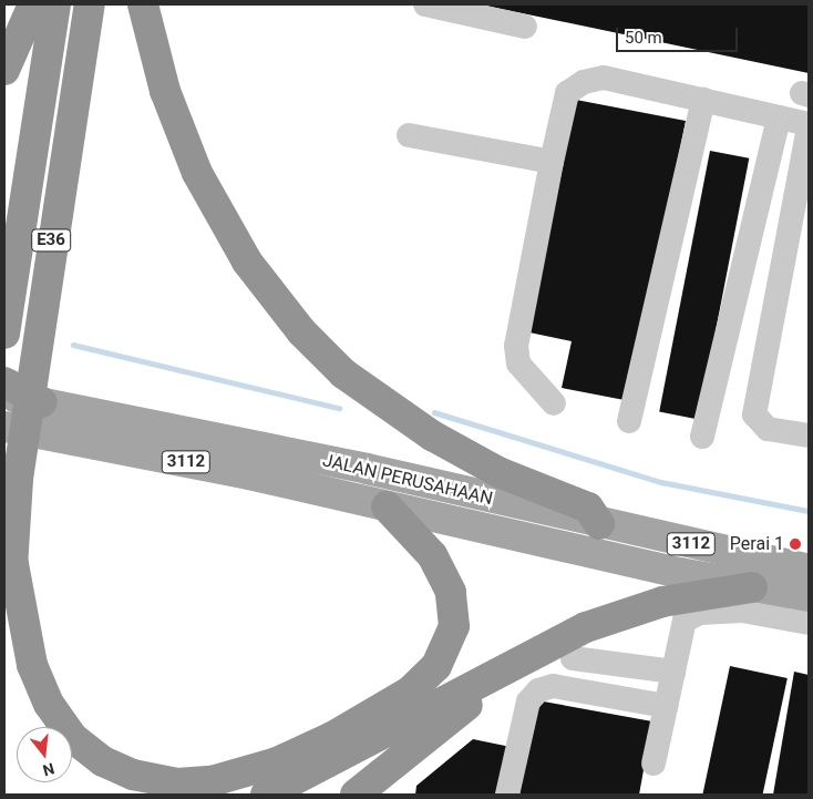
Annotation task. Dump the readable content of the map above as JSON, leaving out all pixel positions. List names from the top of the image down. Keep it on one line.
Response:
{"streets":{"highway":["E36"],"main road":["3112","JALAN PERUSAHAAN"]},"places":["Perai 1"],"scale_bar":"50 m","north":"bottom"}
